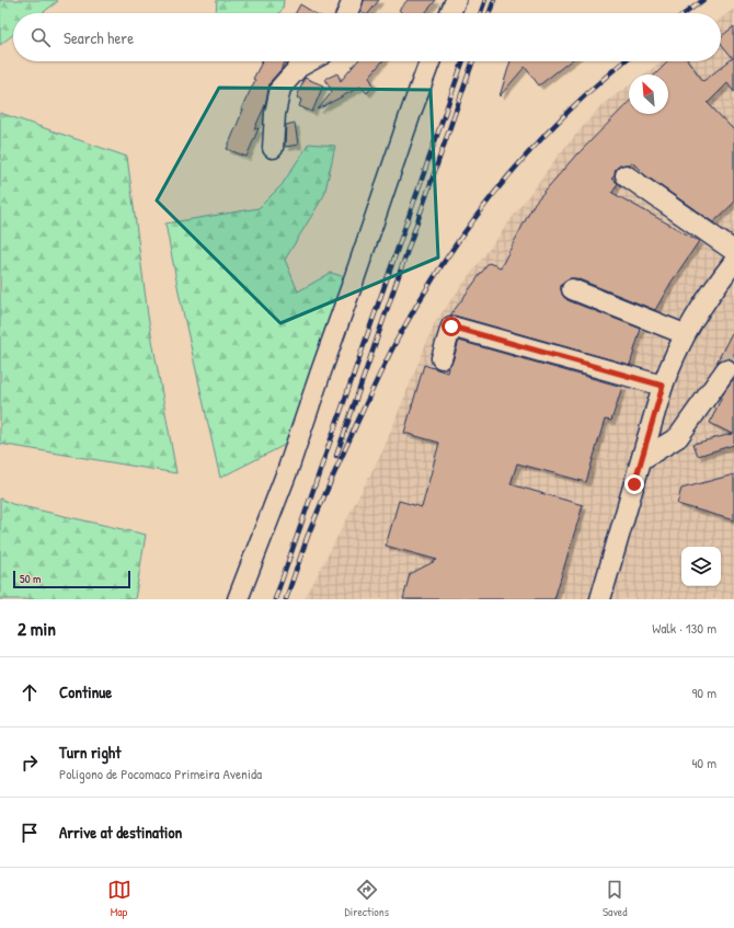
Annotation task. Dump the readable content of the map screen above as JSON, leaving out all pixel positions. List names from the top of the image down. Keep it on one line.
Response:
{"scale_bar":"50 m","north":"top left","page":{"search":"Search here","scale":"50 m","heading":["2 min","Walk · 130 m"],"list":[["Continue","90 m"],["Turn right","Polígono de Pocomaco Primeira Avenida","40 m"],"Arrive at destination"],"nav":["Map","Directions","Saved"]}}
